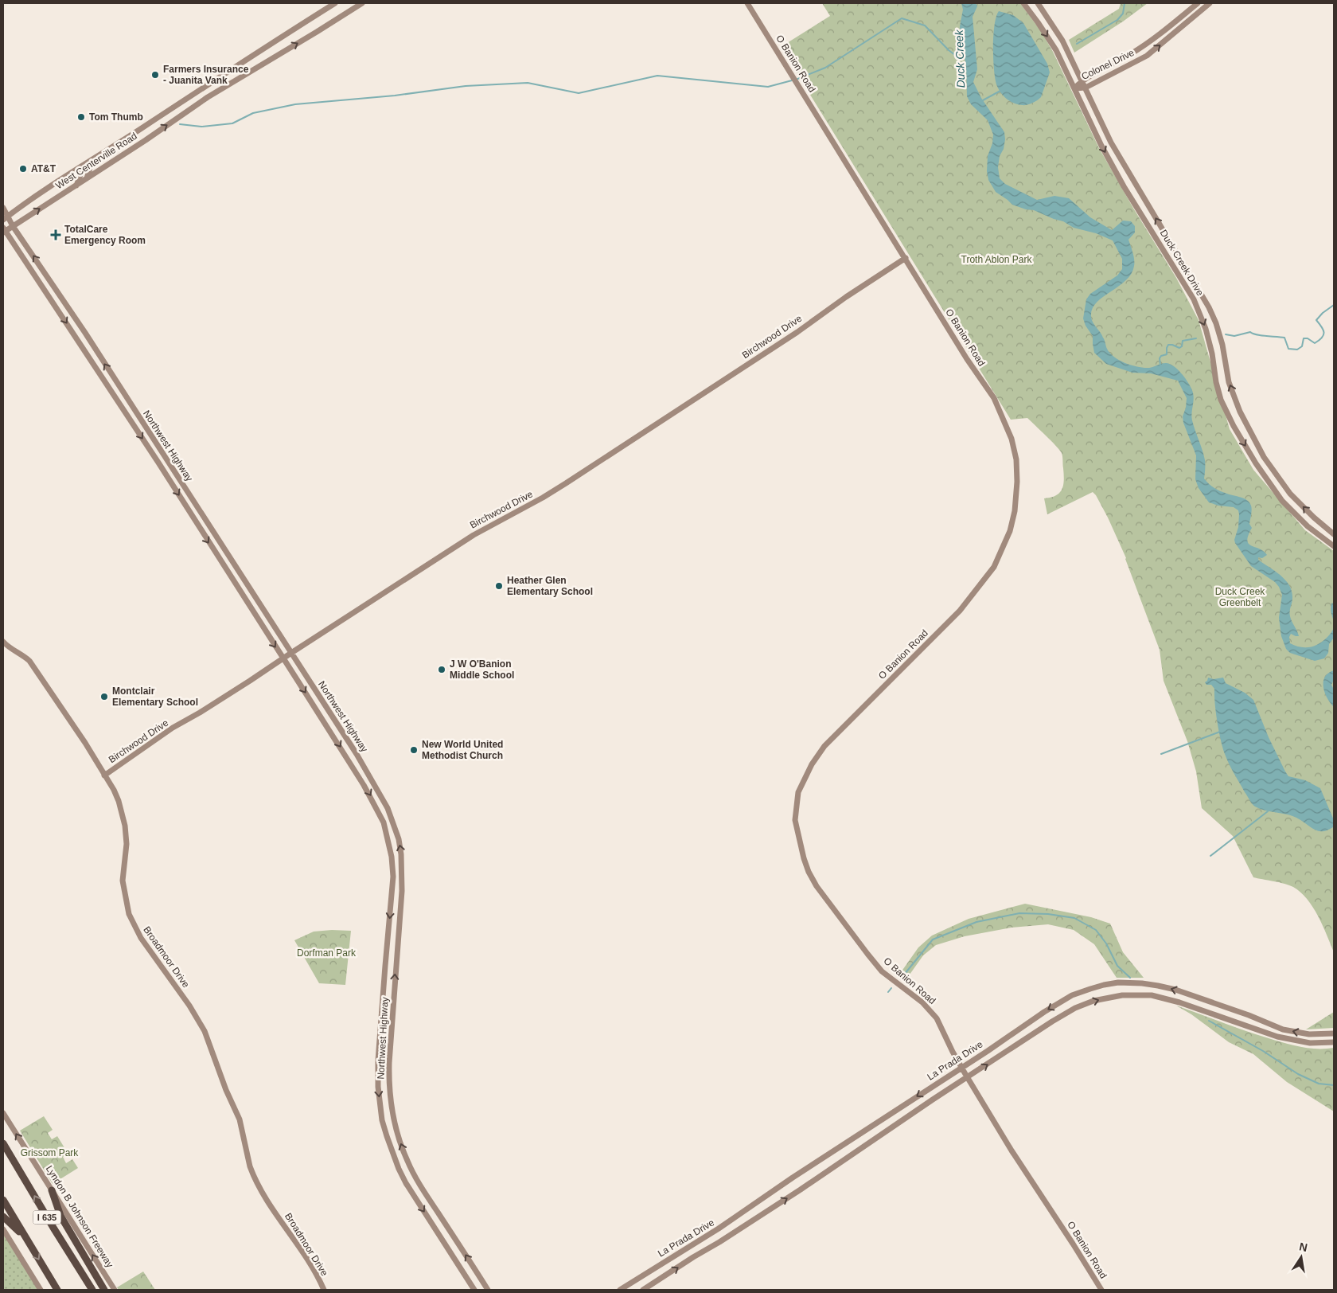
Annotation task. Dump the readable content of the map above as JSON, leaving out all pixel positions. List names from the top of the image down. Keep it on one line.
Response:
{"streets":{"highway":["I 635"],"main road":["O Banion Road","Colonel Drive","West Centerville Road","Duck Creek Drive","Birchwood Drive","Northwest Highway","Broadmoor Drive","La Prada Drive","Lyndon B Johnson Freeway"]},"crossings":[["O Banion Road","Birchwood Drive"],["O Banion Road","La Prada Drive"],["Colonel Drive","Duck Creek Drive"],["West Centerville Road","Northwest Highway"],["Birchwood Drive","Northwest Highway"],["Birchwood Drive","Broadmoor Drive"]],"one_way":["Lyndon B Johnson Freeway"],"water":["Duck Creek"],"parks":["Troth Ablon Park","Duck Creek Greenbelt","Dorfman Park","Grissom Park"],"places":{"other":["Farmers Insurance - Juanita Vank","Tom Thumb","AT&T","Heather Glen Elementary School","J W O'Banion Middle School","Montclair Elementary School","New World United Methodist Church"],"health":["TotalCare Emergency Room"]},"north":"top"}
